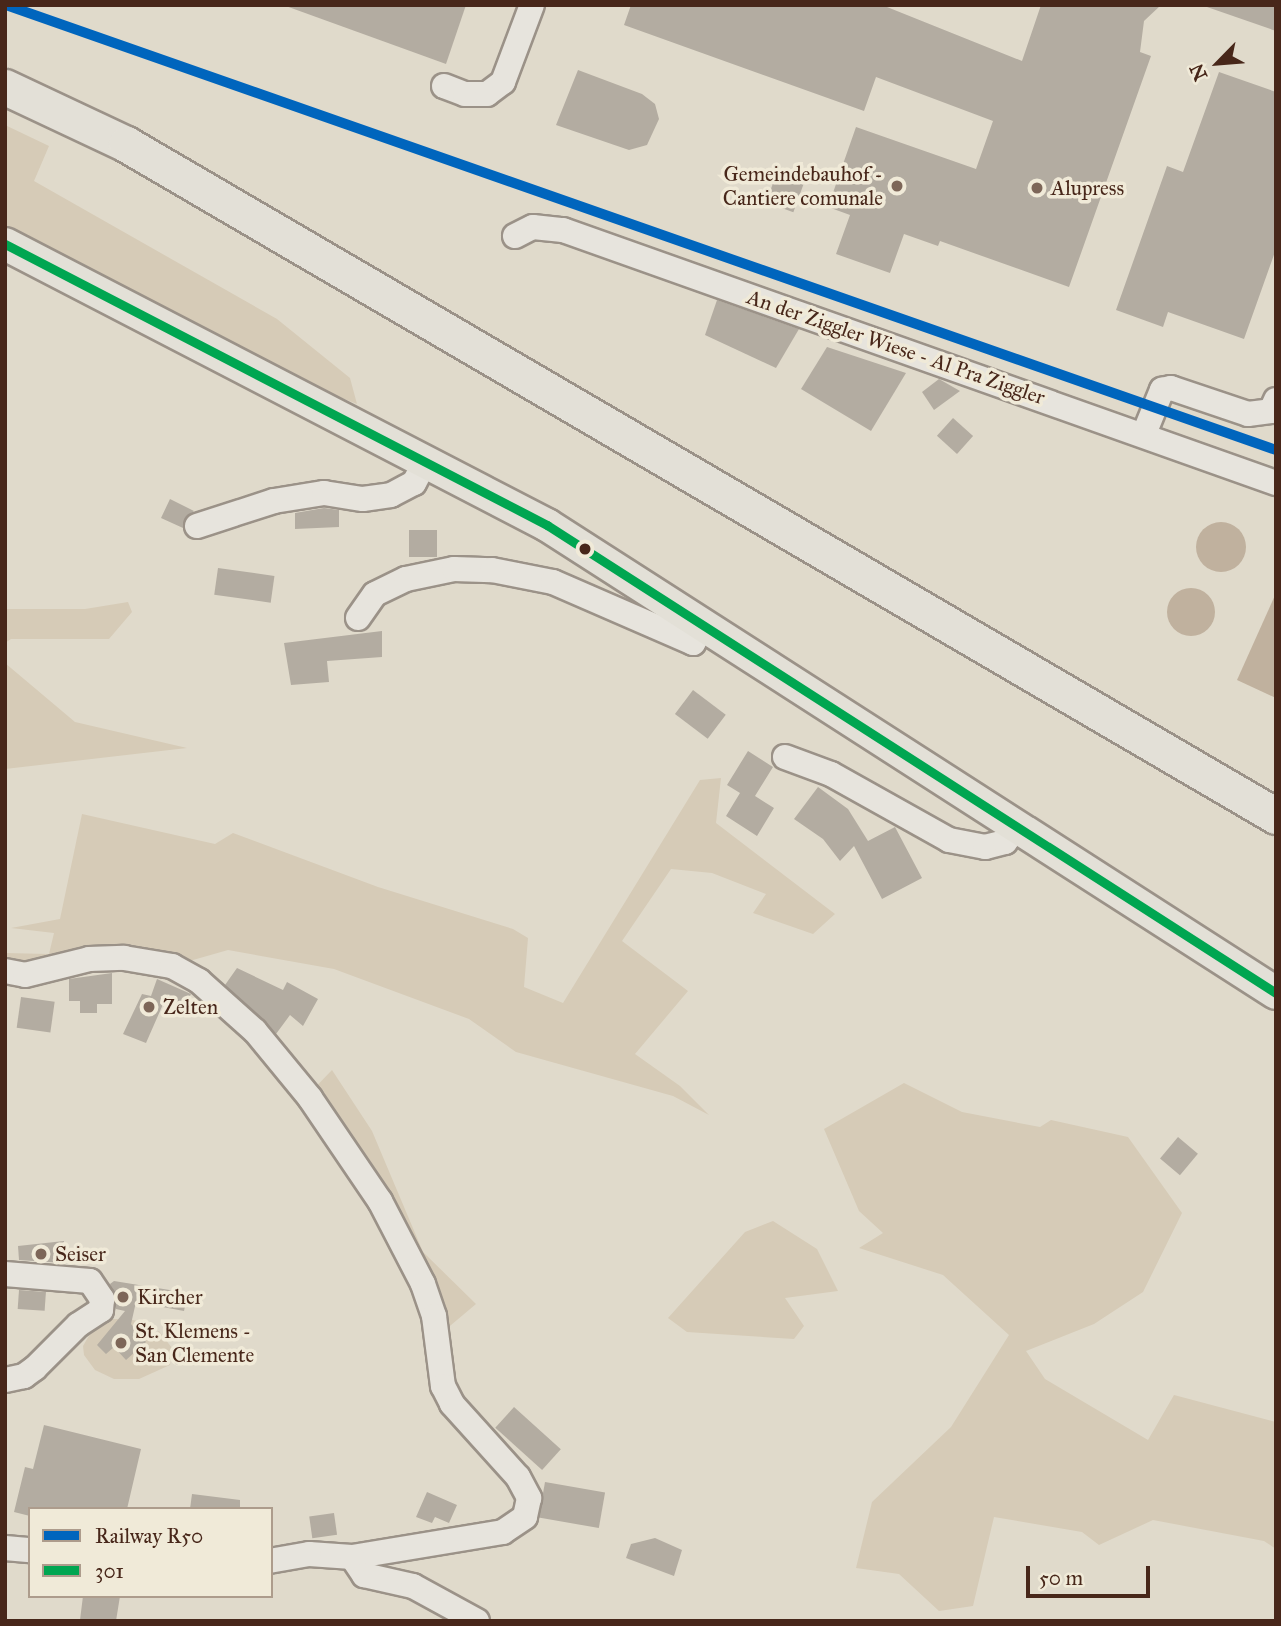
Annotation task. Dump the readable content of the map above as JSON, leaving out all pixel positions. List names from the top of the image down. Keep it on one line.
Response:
{"streets":{"street":["An der Ziggler Wiese - Al Pra Ziggler"]},"places":["Gemeindebauhof - Cantiere comunale","Alupress","Zelten","Seiser","Kircher","St. Klemens - San Clemente"],"lines":["rail line R50","transit line 301"],"legend":["Railway R50","301"],"scale_bar":"50 m","north":"bottom left"}
